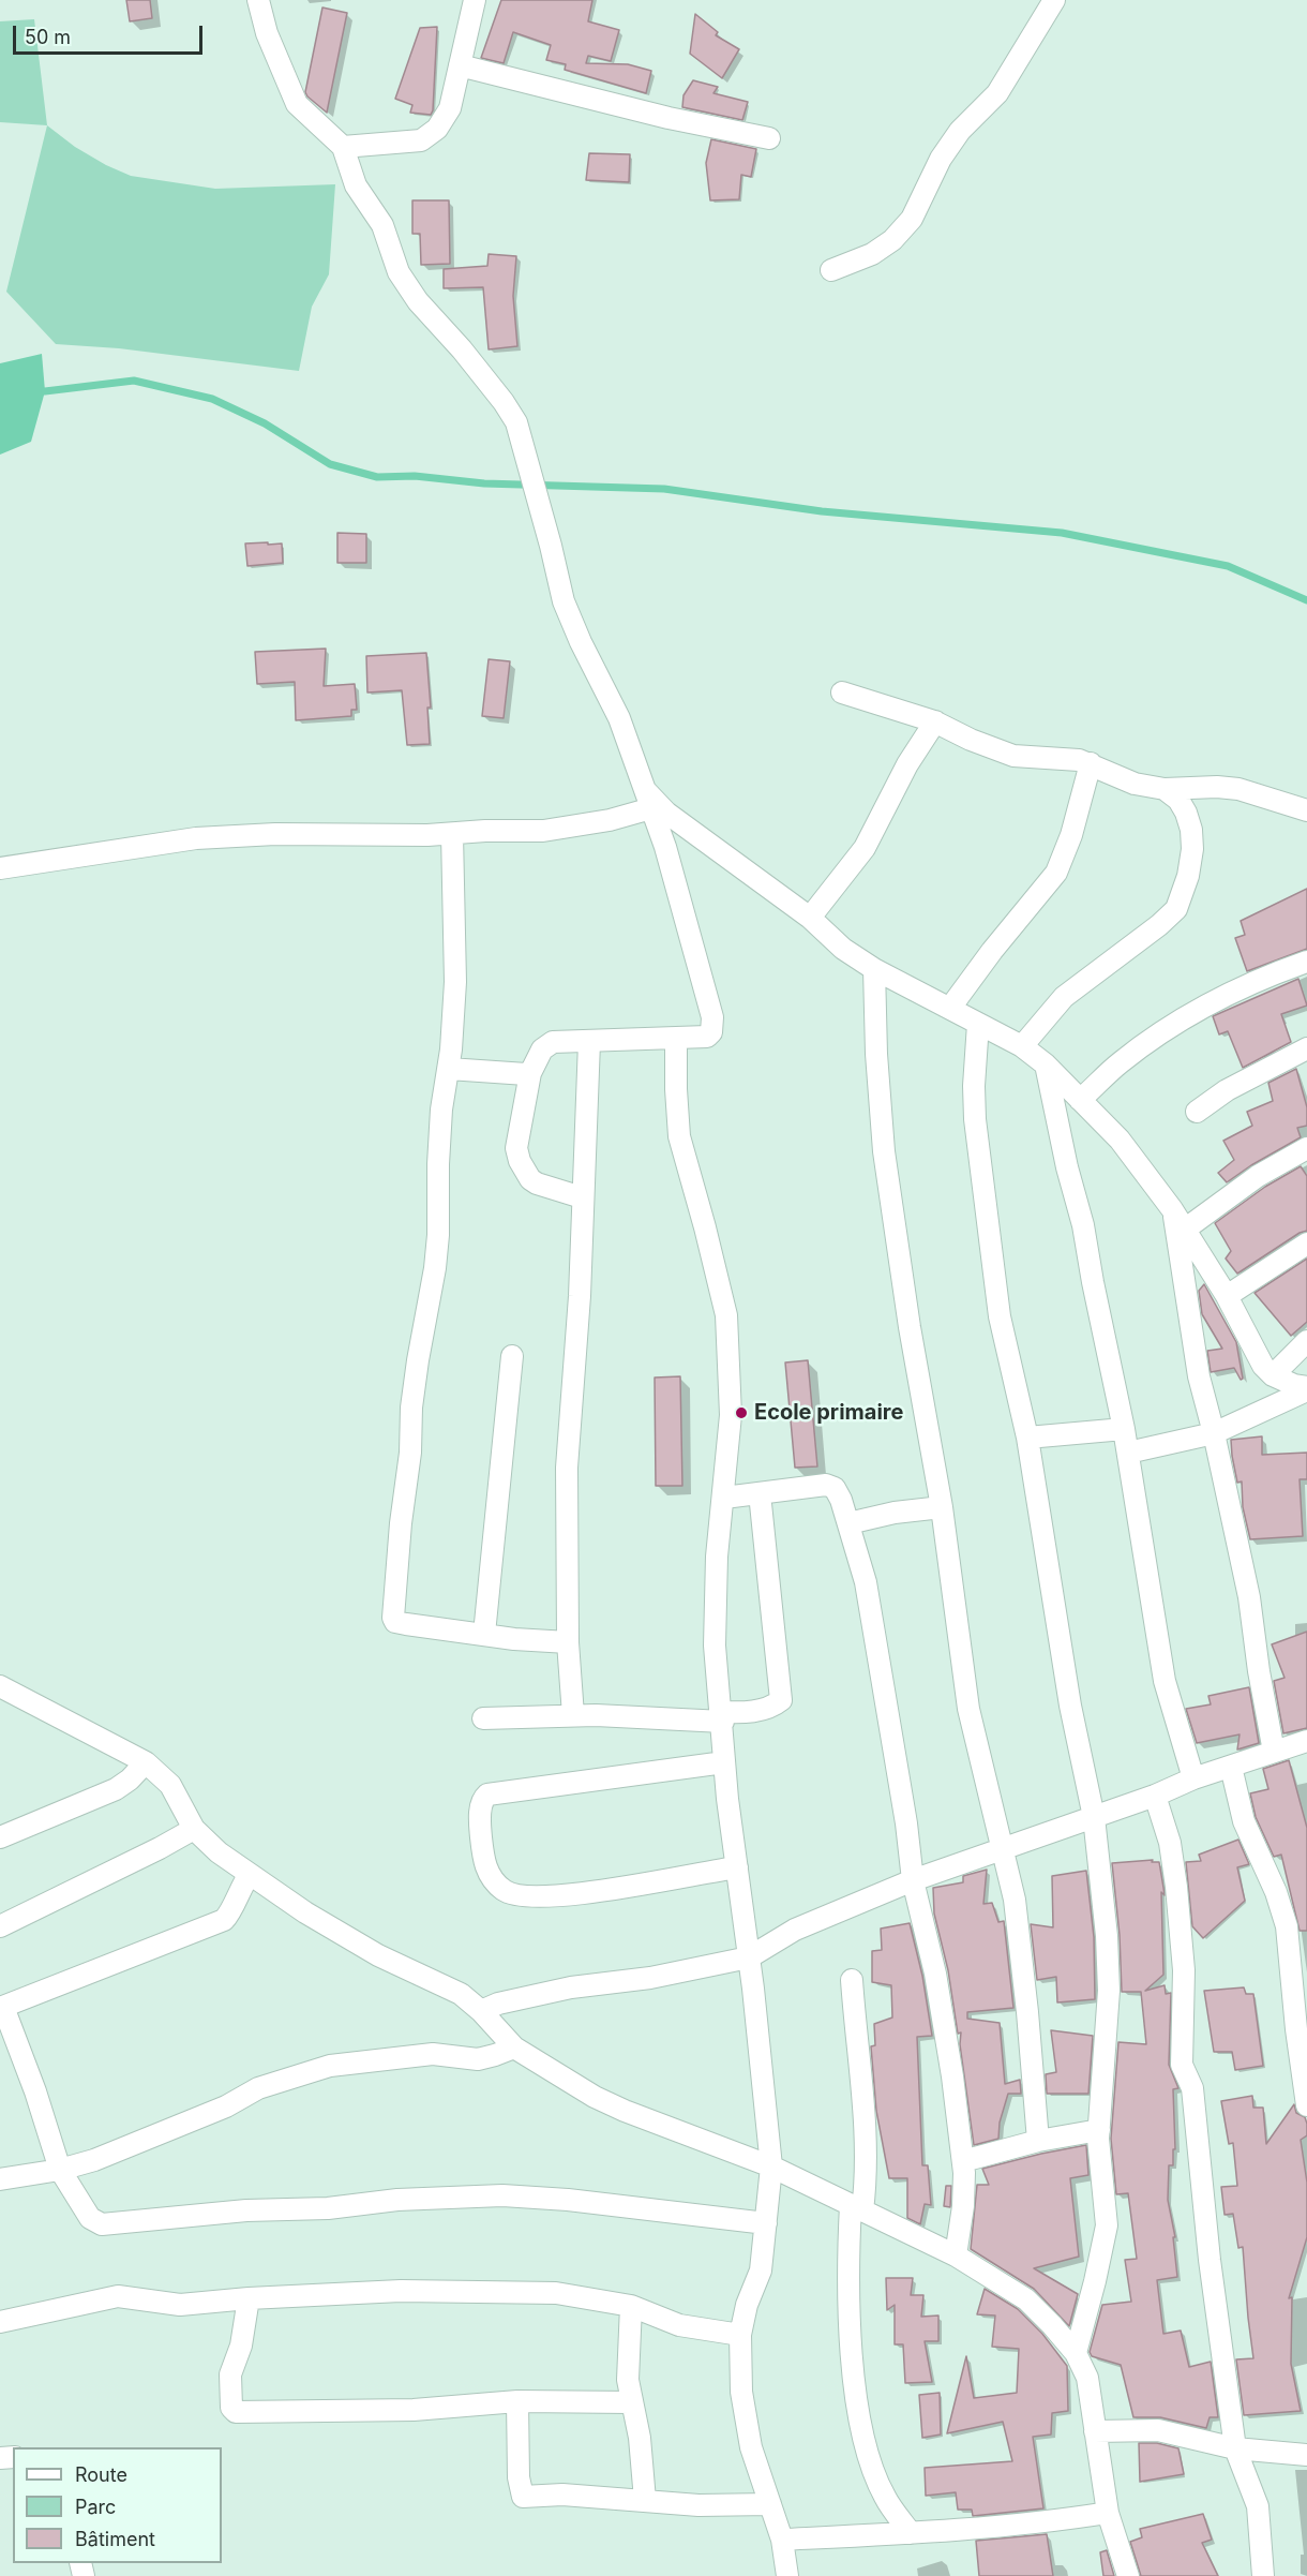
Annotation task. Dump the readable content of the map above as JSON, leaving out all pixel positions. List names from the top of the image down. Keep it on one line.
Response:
{"places":["Ecole primaire"],"legend":["Route","Parc","Bâtiment"],"scale_bar":"50 m"}
